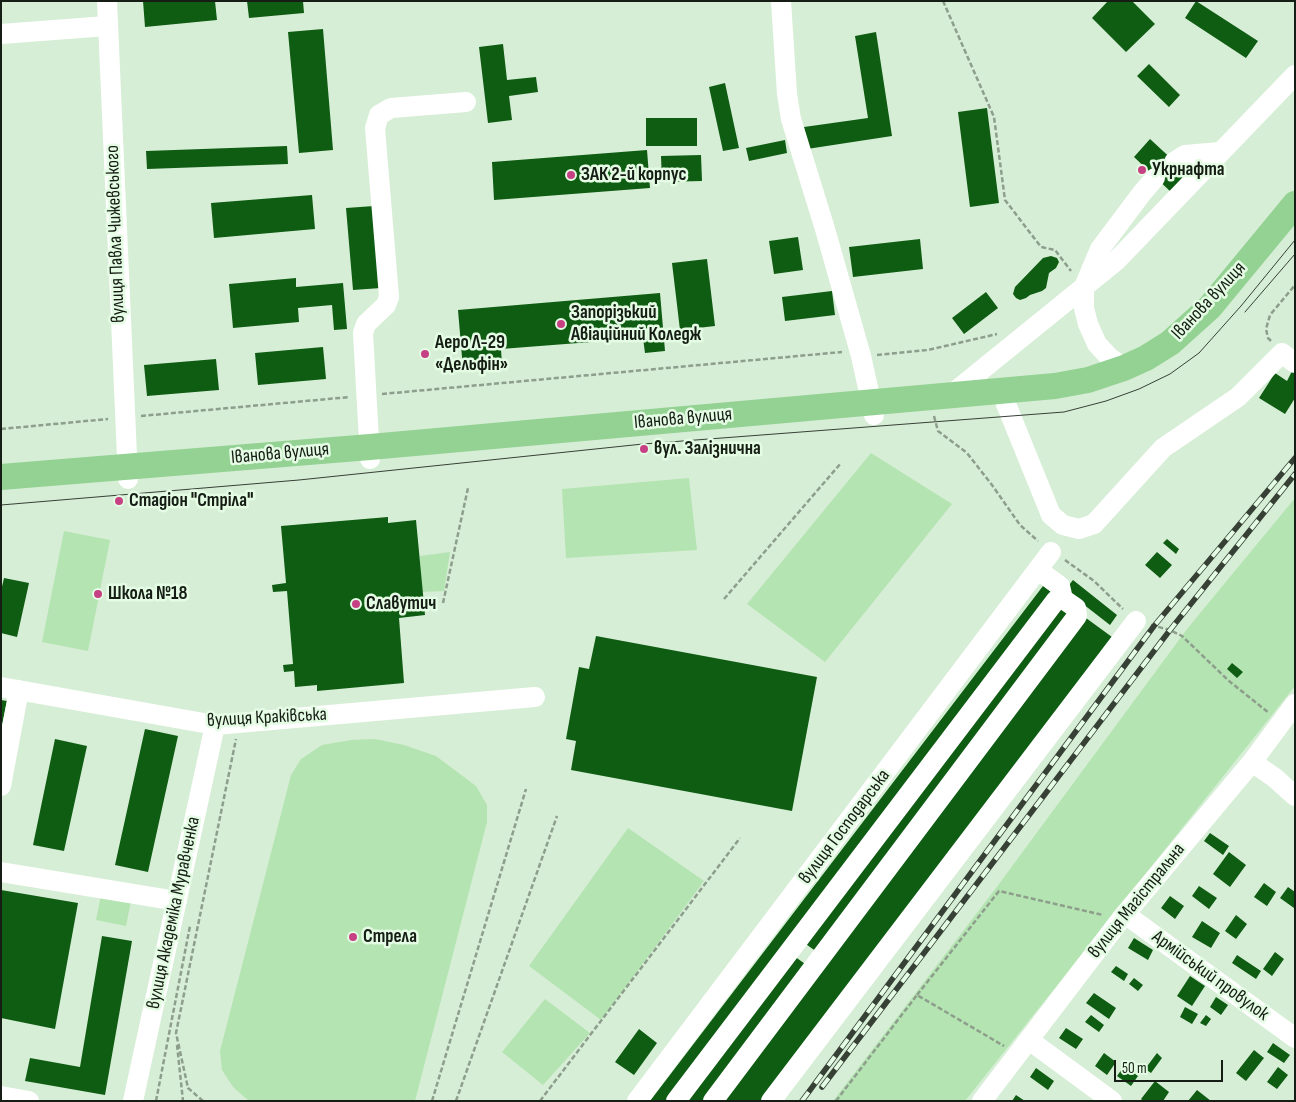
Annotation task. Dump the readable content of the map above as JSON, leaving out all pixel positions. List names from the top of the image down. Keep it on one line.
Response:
{"streets":{"main road":["Іванова вулиця"],"street":["вулиця Павла Чижевського","вулиця Краківська","вулиця Господарська","вулиця Магістральна","вулиця Академіка Муравченка","Армійський провулок"]},"crossings":[["вулиця Павла Чижевського","Іванова вулиця"],["вулиця Краківська","вулиця Академіка Муравченка"],["вулиця Магістральна","Армійський провулок"]],"places":["Укрнафта","ЗАК 2-й корпус","Запорізький Авіаційний Коледж","Аеро Л-29 «Дельфін»","вул. Залізнична","Стадіон \"Стріла\"","Школа №18","Славутич","Стрела"],"scale_bar":"50 m"}
